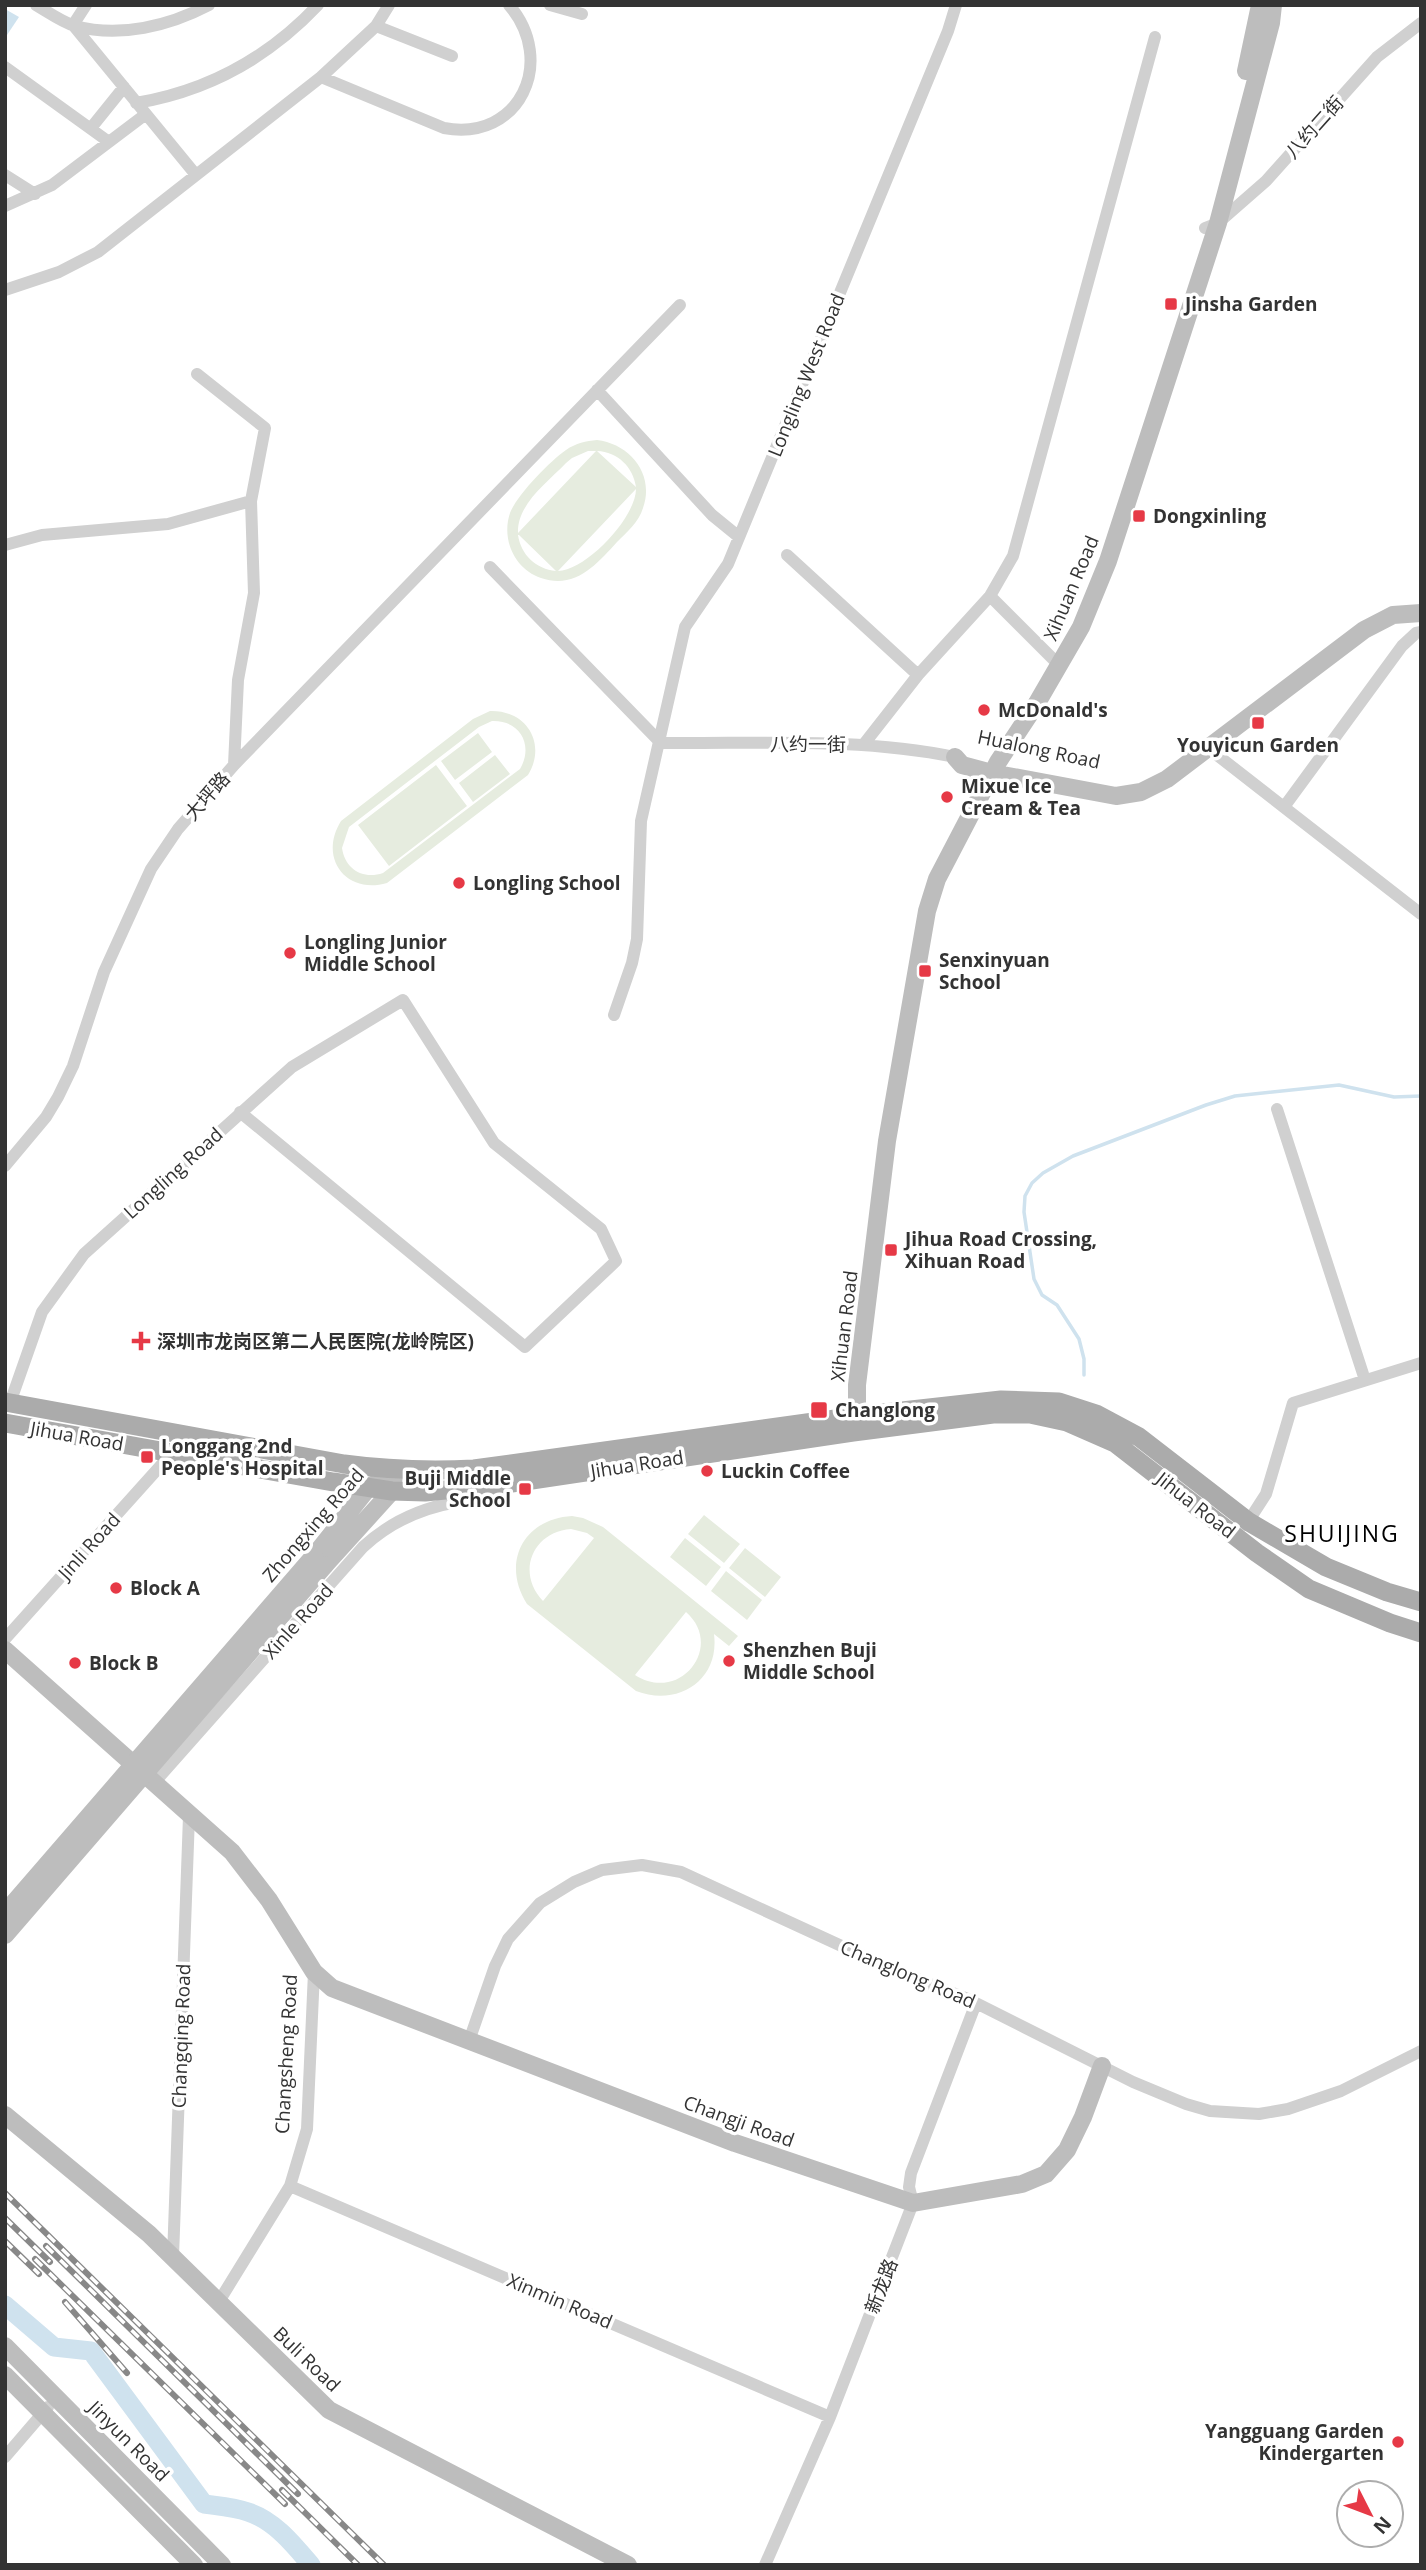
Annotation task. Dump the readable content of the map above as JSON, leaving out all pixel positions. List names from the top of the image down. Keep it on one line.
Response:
{"streets":{"main road":["Xihuan Road","Hualong Road","Jihua Road","Zhongxing Road","Changsheng Road","Changji Road","Buli Road","Jinyun Road"],"street":["八约二街","Longling West Road","八约一街","大坪路","Longling Road","Jinli Road","Xinle Road","Changlong Road","Changqing Road","新龙路","Xinmin Road"]},"crossings":[["八约二街","Xihuan Road"],["Longling West Road","八约一街"],["Xihuan Road","Hualong Road"],["Xihuan Road","Jihua Road"],["八约一街","Hualong Road"],["Longling Road","Jihua Road"],["Jihua Road","Zhongxing Road"],["Jihua Road","Jinli Road"],["Jihua Road","Xinle Road"],["Xinle Road","Changsheng Road"],["Changlong Road","Changji Road"],["Changlong Road","新龙路"],["Changqing Road","Changsheng Road"],["Changqing Road","Buli Road"],["Changsheng Road","Changji Road"],["Changsheng Road","Xinmin Road"],["Changsheng Road","Buli Road"],["Changji Road","新龙路"],["新龙路","Xinmin Road"]],"districts":["SHUIJING"],"places":{"transit":["Jinsha Garden","Dongxinling","Youyicun Garden","Senxinyuan School","Jihua Road Crossing, Xihuan Road","Changlong","Longgang 2nd People's Hospital","Buji Middle School"],"other":["McDonald's","Mixue Ice Cream & Tea","Longling School","Longling Junior Middle School","Luckin Coffee","Block A","Shenzhen Buji Middle School","Block B","Yangguang Garden Kindergarten"],"health":["深圳市龙岗区第二人民医院(龙岭院区)"]},"north":"bottom right"}
